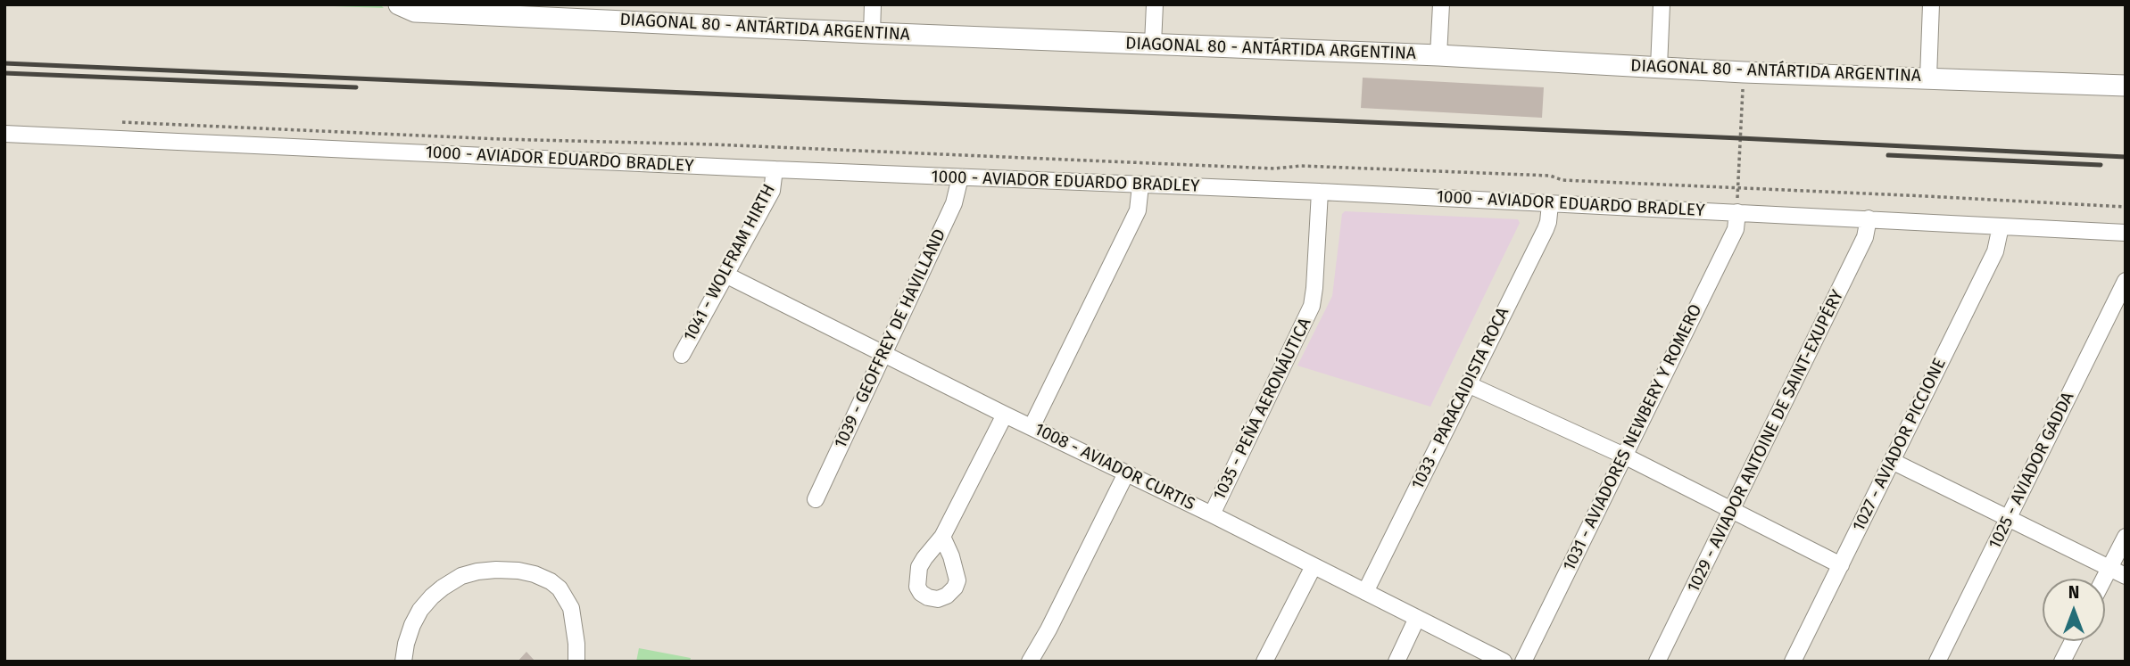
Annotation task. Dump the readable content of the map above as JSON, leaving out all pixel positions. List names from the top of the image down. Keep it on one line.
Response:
{"streets":{"main road":["DIAGONAL 80 - ANTÁRTIDA ARGENTINA"],"street":["1000 - AVIADOR EDUARDO BRADLEY","1041 - WOLFRAM HIRTH","1039 - GEOFFREY DE HAVILLAND","1033 - PARACAIDISTA ROCA","1035 - PEÑA AERONÁUTICA","1031 - AVIADORES NEWBERY Y ROMERO","1029 - AVIADOR ANTOINE DE SAINT-EXUPÉRY","1027 - AVIADOR PICCIONE","1008 - AVIADOR CURTIS","1025 - AVIADOR GADDA"]},"crossings":[["1000 - AVIADOR EDUARDO BRADLEY","1041 - WOLFRAM HIRTH"],["1000 - AVIADOR EDUARDO BRADLEY","1039 - GEOFFREY DE HAVILLAND"],["1000 - AVIADOR EDUARDO BRADLEY","1033 - PARACAIDISTA ROCA"],["1000 - AVIADOR EDUARDO BRADLEY","1035 - PEÑA AERONÁUTICA"],["1000 - AVIADOR EDUARDO BRADLEY","1031 - AVIADORES NEWBERY Y ROMERO"],["1000 - AVIADOR EDUARDO BRADLEY","1029 - AVIADOR ANTOINE DE SAINT-EXUPÉRY"],["1000 - AVIADOR EDUARDO BRADLEY","1027 - AVIADOR PICCIONE"],["1041 - WOLFRAM HIRTH","1008 - AVIADOR CURTIS"],["1039 - GEOFFREY DE HAVILLAND","1008 - AVIADOR CURTIS"],["1033 - PARACAIDISTA ROCA","1008 - AVIADOR CURTIS"],["1035 - PEÑA AERONÁUTICA","1008 - AVIADOR CURTIS"]],"north":"top"}
